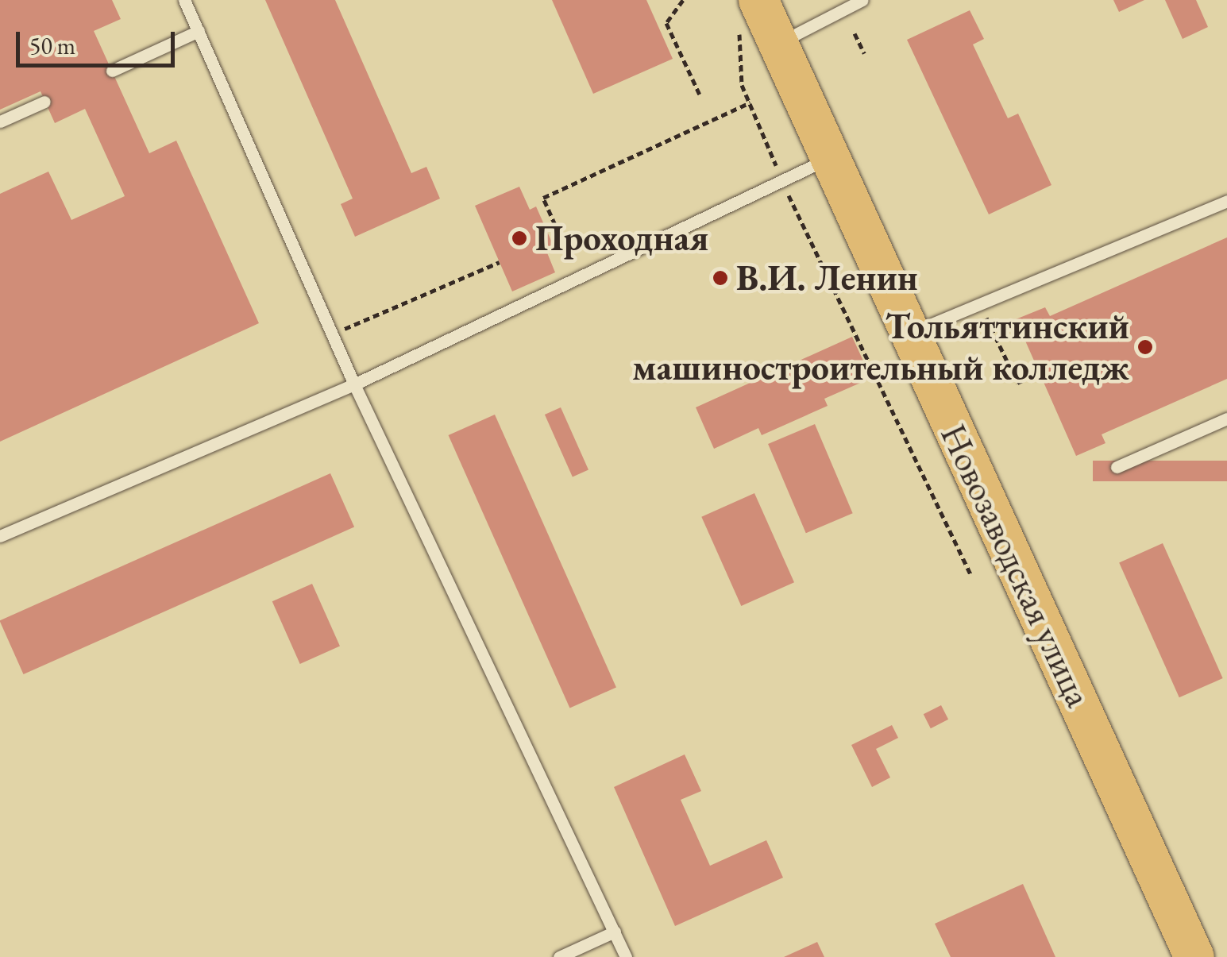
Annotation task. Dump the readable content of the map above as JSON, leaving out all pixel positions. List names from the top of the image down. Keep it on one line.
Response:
{"streets":{"main road":["Новозаводская улица"]},"places":["Проходная","В.И. Ленин","Тольяттинский машиностроительный колледж"],"scale_bar":"50 m"}
